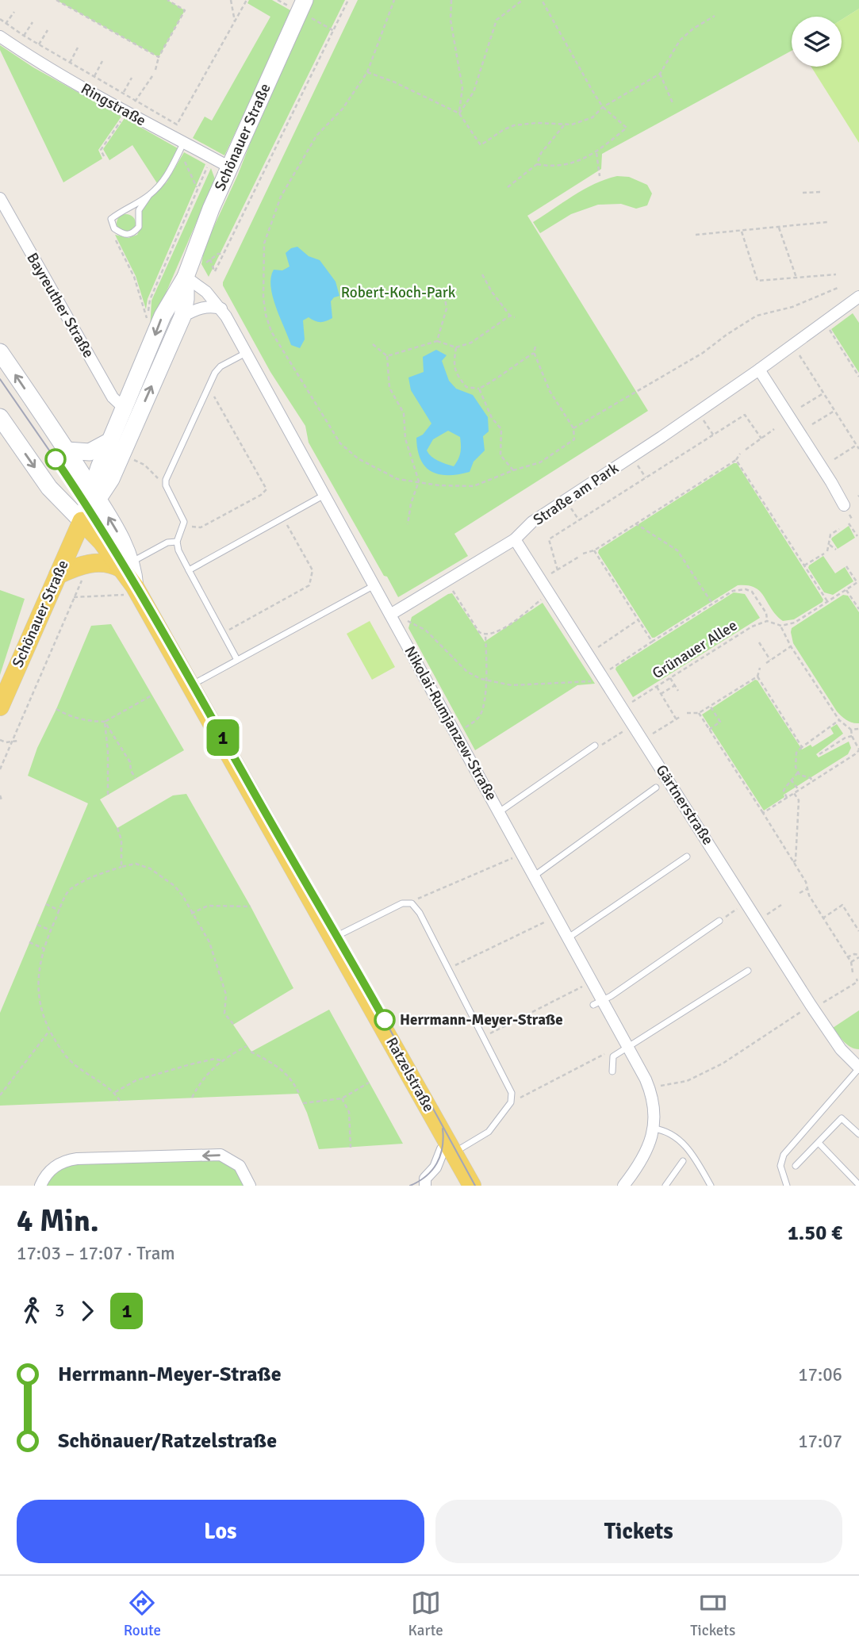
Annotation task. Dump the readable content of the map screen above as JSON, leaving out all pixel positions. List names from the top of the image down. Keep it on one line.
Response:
{"streets":{"main road":["Schönauer Straße","Ratzelstraße"],"street":["Ringstraße","Bayreuther Straße","Straße am Park","Nikolai-Rumjanzew-Straße","Gärtnerstraße"],"path":["Grünauer Allee"]},"crossings":[["Ringstraße","Schönauer Straße"],["Schönauer Straße","Bayreuther Straße"],["Schönauer Straße","Nikolai-Rumjanzew-Straße"],["Schönauer Straße","Ratzelstraße"],["Straße am Park","Nikolai-Rumjanzew-Straße"],["Straße am Park","Gärtnerstraße"],["Grünauer Allee","Gärtnerstraße"]],"parks":["Robert-Koch-Park"],"places":["Herrmann-Meyer-Straße"],"lines":["tram line 1"],"page":{"on_map":"1","heading":["4 Min.","17:03 – 17:07 · Tram","1.50 €"],"legs":["3","1"],"list":[{"name":"Herrmann-Meyer-Straße","value":"17:06"},{"name":"Schönauer/Ratzelstraße","value":"17:07"}],"buttons":["Los","Tickets"],"tabs":["Route","Karte","Tickets"]}}
